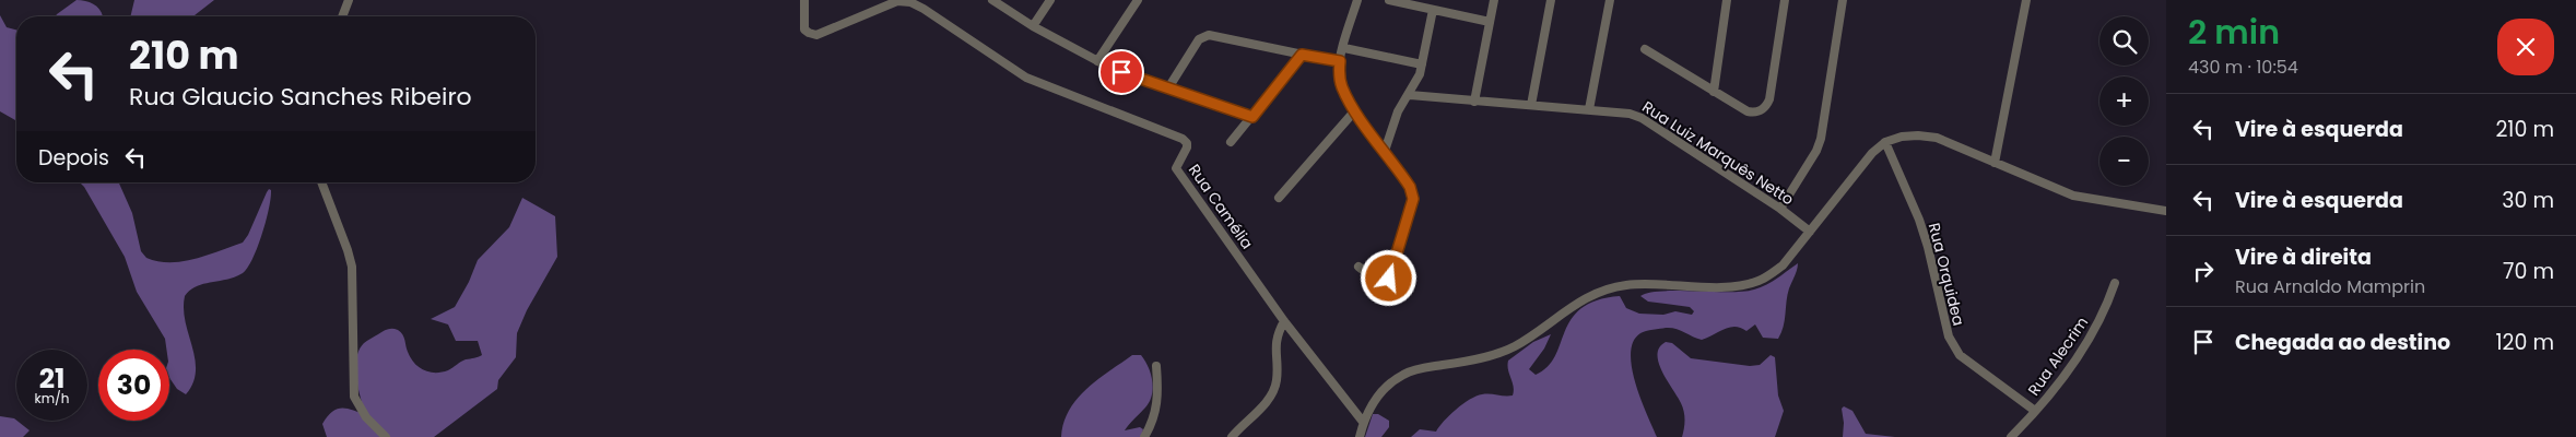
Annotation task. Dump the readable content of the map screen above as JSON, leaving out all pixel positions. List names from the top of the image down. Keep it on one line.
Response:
{"streets":{"street":["Rua Luiz Marquês Netto","Rua Camélia","Rua Orquidea","Rua Alecrim"]},"crossings":[["Rua Orquidea","Rua Alecrim"]],"page":{"heading":["2 min","430 m · 10:54"],"map_buttons":["+","−"],"turn":["210 m","Rua Glaucio Sanches Ribeiro"],"list":[{"name":"Vire à esquerda","value":"210 m"},{"name":"Vire à esquerda","value":"30 m"},{"name":"Vire à direita","note":"Rua Arnaldo Mamprin","value":"70 m"},{"name":"Chegada ao destino","value":"120 m"}],"then":"Depois","speed":"21 km/h","limit":"30"}}
